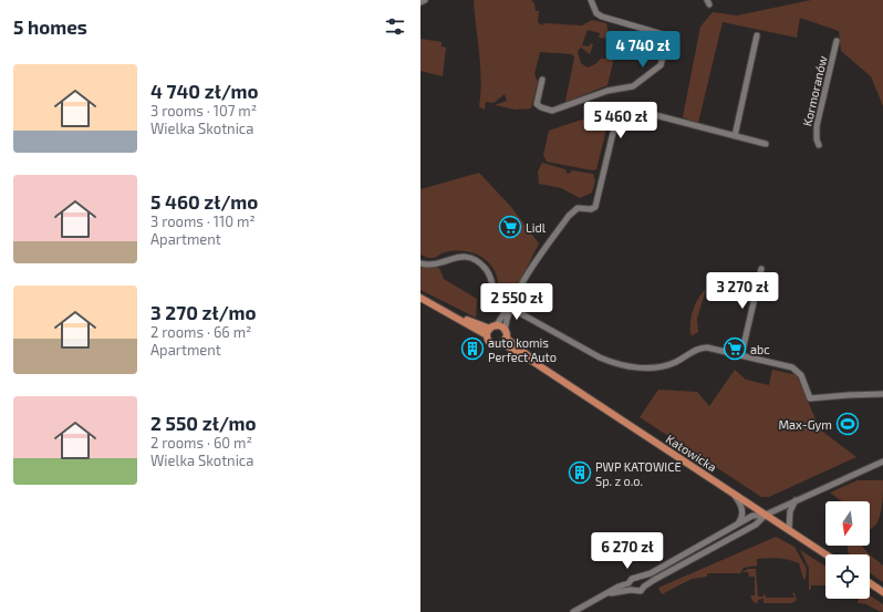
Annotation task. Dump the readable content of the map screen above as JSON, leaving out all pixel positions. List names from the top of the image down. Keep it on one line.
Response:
{"streets":{"main road":["Katowicka"],"street":["Kormoranów"]},"places":{"supermarket":["Lidl","abc"],"building":["auto komis Perfect Auto","PWP KATOWICE Sp. z o.o."],"sports":["Max-Gym"]},"north":"bottom","page":{"heading":"5 homes","price":["4 740 zł","5 460 zł","3 270 zł","2 550 zł","6 270 zł"],"list":[{"name":"4 740 zł/mo","note":"3 rooms · 107 m² · Wielka Skotnica"},{"name":"5 460 zł/mo","note":"3 rooms · 110 m² · Apartment"},{"name":"3 270 zł/mo","note":"2 rooms · 66 m² · Apartment"},{"name":"2 550 zł/mo","note":"2 rooms · 60 m² · Wielka Skotnica"}]}}
